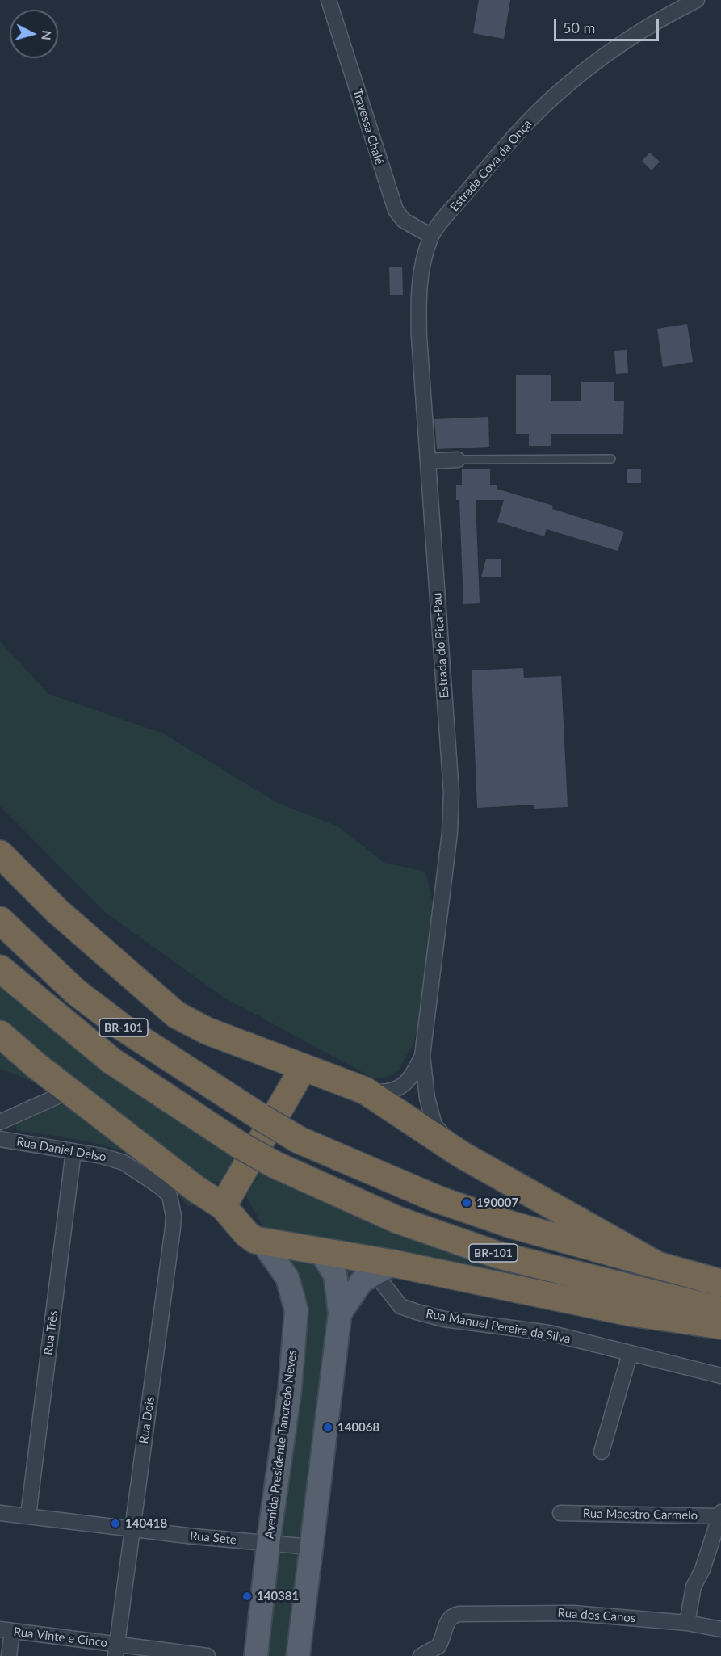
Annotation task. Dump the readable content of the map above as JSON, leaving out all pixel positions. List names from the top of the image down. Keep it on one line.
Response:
{"streets":{"highway":["BR-101"],"main road":["Avenida Presidente Tancredo Neves"],"street":["Travessa Chalé","Estrada Cova da Onça","Estrada do Pica-Pau","Rua Daniel Delso","Rua Manuel Pereira da Silva","Rua Três","Rua Dois","Rua Maestro Carmelo","Rua Sete","Rua dos Canos","Rua Vinte e Cinco"]},"crossings":[["Travessa Chalé","Estrada Cova da Onça"],["Travessa Chalé","Estrada do Pica-Pau"],["Estrada Cova da Onça","Estrada do Pica-Pau"],["BR-101","Rua Manuel Pereira da Silva"],["Rua Daniel Delso","Rua Três"],["Rua Daniel Delso","Rua Dois"],["Rua Três","Rua Sete"],["Rua Dois","Rua Sete"],["Rua Dois","Rua Vinte e Cinco"],["Avenida Presidente Tancredo Neves","Rua Sete"]],"places":["190007","140068","140418","140381"],"scale_bar":"50 m","north":"right"}
